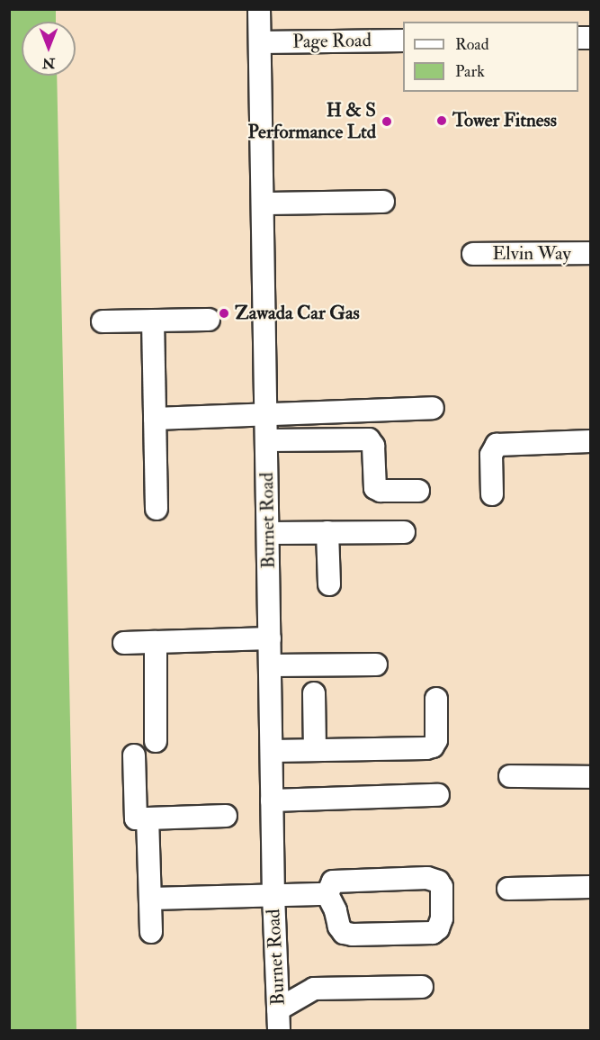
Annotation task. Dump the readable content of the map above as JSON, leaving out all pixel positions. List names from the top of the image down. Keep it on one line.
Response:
{"streets":{"street":["Page Road","Elvin Way","Burnet Road"]},"crossings":[["Page Road","Burnet Road"]],"places":["Tower Fitness","H & S Performance Ltd","Zawada Car Gas"],"legend":["Road","Park"],"north":"bottom"}
